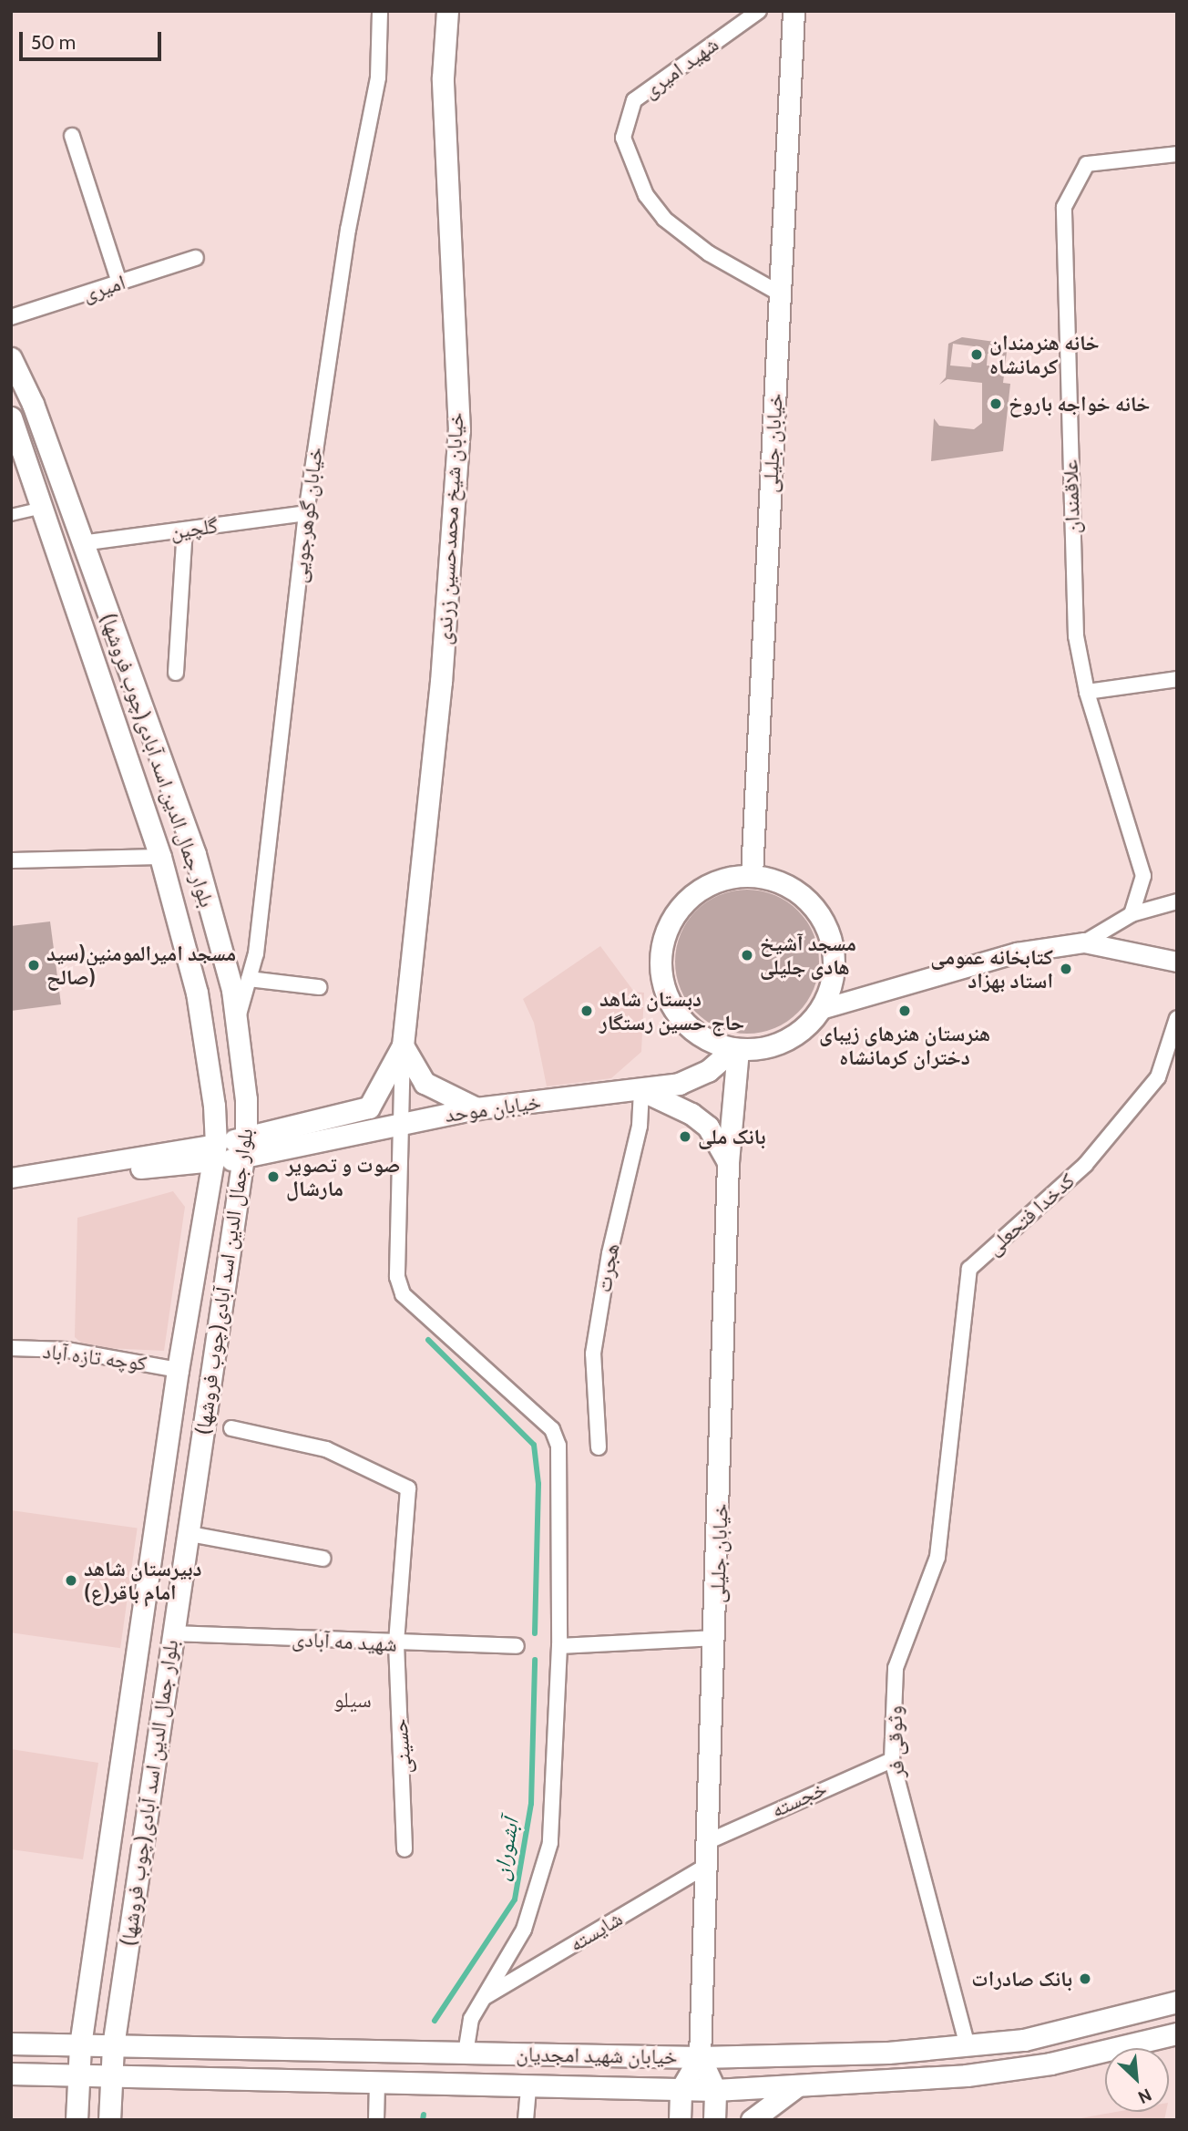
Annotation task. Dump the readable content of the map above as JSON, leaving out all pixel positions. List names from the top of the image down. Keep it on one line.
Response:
{"streets":{"main road":["خیابان جلیلی","خیابان شیخ محمدحسین زرندی","بلوار جمال الدین اسد آبادی(چوب فروشها)","خیابان موحد","خیابان شهید امجدیان"],"street":["شهید امیری","امیری","علاقمندان","خیابان گوهرجویی","گلچین","کدخدا فتحعلی","هجرت","کوچه تازه آباد","شهید مه آبادی","وثوقی فر","حسینی","خجسته","شایسته"]},"crossings":[["شهید امیری","خیابان جلیلی"],["خیابان جلیلی","خیابان موحد"],["خیابان جلیلی","خجسته"],["خیابان جلیلی","شایسته"],["خیابان جلیلی","خیابان شهید امجدیان"],["خیابان گوهرجویی","گلچین"],["خیابان گوهرجویی","بلوار جمال الدین اسد آبادی(چوب فروشها)"],["گلچین","بلوار جمال الدین اسد آبادی(چوب فروشها)"],["خیابان شیخ محمدحسین زرندی","بلوار جمال الدین اسد آبادی(چوب فروشها)"],["خیابان شیخ محمدحسین زرندی","خیابان موحد"],["بلوار جمال الدین اسد آبادی(چوب فروشها)","خیابان موحد"],["بلوار جمال الدین اسد آبادی(چوب فروشها)","کوچه تازه آباد"],["بلوار جمال الدین اسد آبادی(چوب فروشها)","شهید مه آبادی"],["بلوار جمال الدین اسد آبادی(چوب فروشها)","خیابان شهید امجدیان"],["خیابان موحد","هجرت"],["کدخدا فتحعلی","وثوقی فر"],["شهید مه آبادی","حسینی"],["وثوقی فر","خجسته"],["وثوقی فر","خیابان شهید امجدیان"]],"districts":["سیلو"],"water":["آبشوران"],"places":["خانه هنرمندان کرمانشاه","خانه خواجه باروخ","مسجد آشیخ هادی جلیلی","مسجد امیرالمومنین(سید صالح)","کتابخانه عمومی استاد بهزاد","دبستان شاهد حاج حسین رستگار","هنرستان هنرهای زیبای دختران کرمانشاه","بانک ملی","صوت و تصویر مارشال","دبیرستان شاهد امام باقر(ع)","بانک صادرات"],"scale_bar":"50 m","north":"bottom right"}
